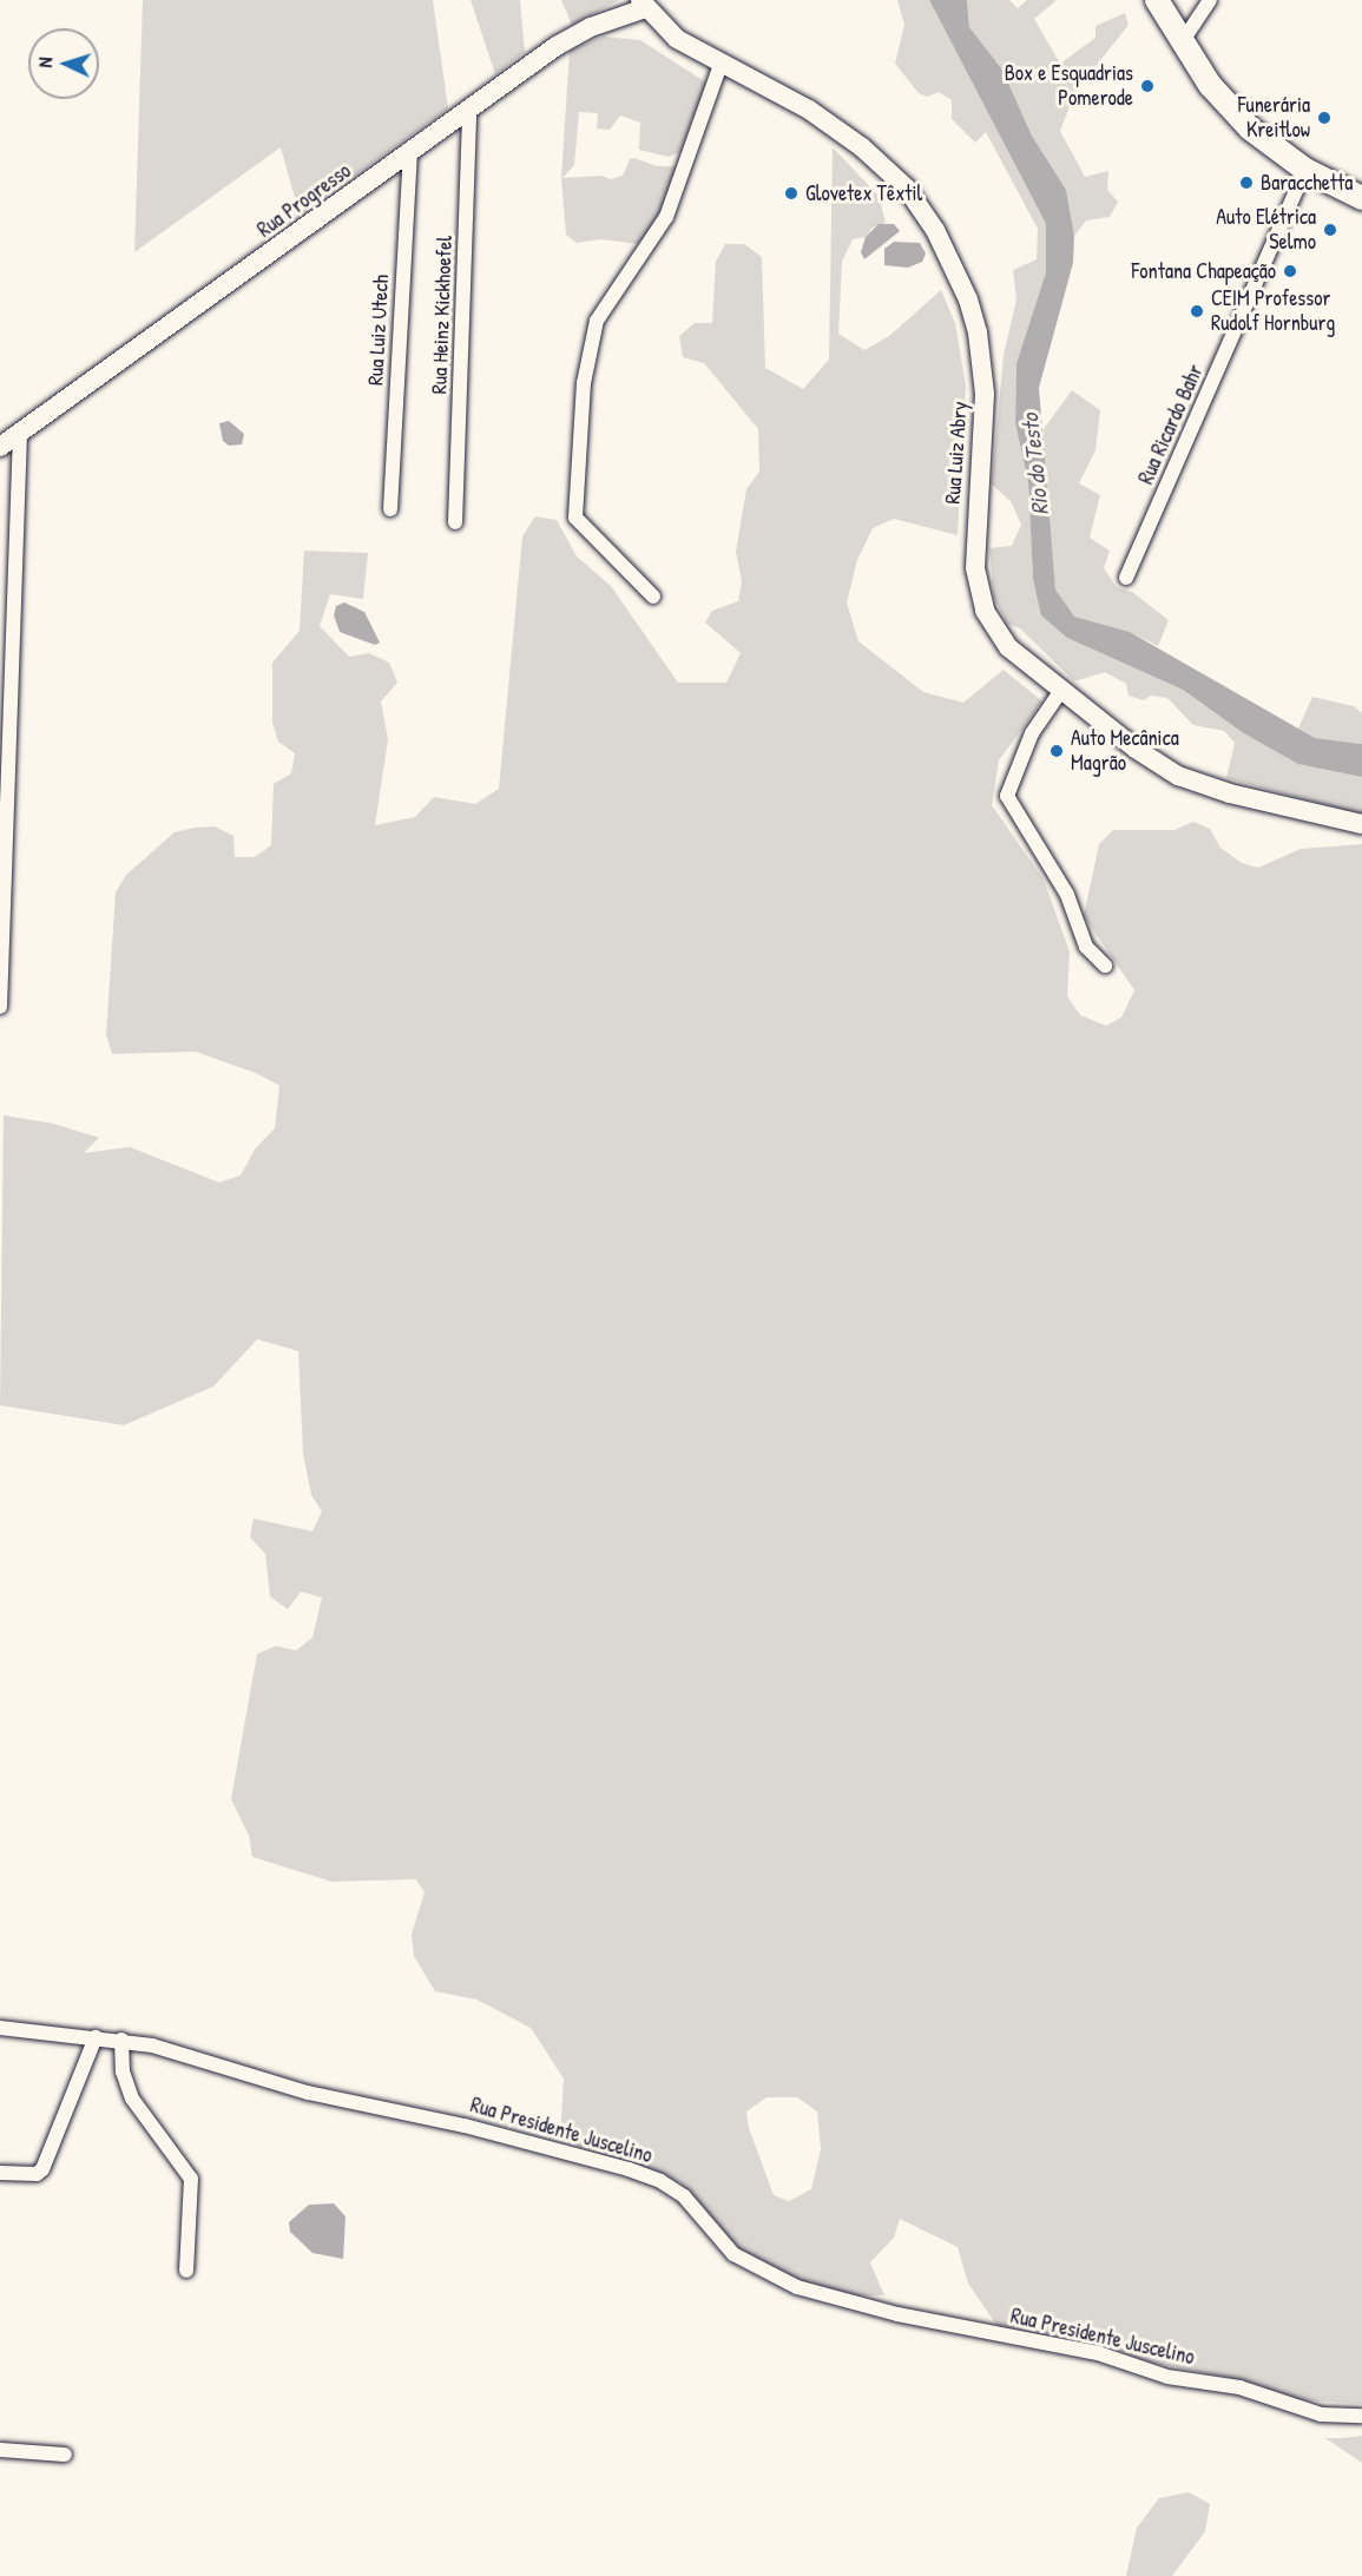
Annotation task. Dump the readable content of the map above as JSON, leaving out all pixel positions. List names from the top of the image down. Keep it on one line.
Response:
{"streets":{"street":["Rua Progresso","Rua Heinz Kickhoefel","Rua Luiz Utech","Rua Ricardo Bahr","Rua Luiz Abry","Rua Presidente Juscelino"]},"crossings":[["Rua Progresso","Rua Heinz Kickhoefel"],["Rua Progresso","Rua Luiz Utech"],["Rua Progresso","Rua Luiz Abry"]],"water":["Rio do Testo"],"places":["Box e Esquadrias Pomerode","Funerária Kreitlow","Baracchetta","Glovetex Têxtil","Auto Elétrica Selmo","Fontana Chapeação","CEIM Professor Rudolf Hornburg","Auto Mecânica Magrão"],"north":"left"}
